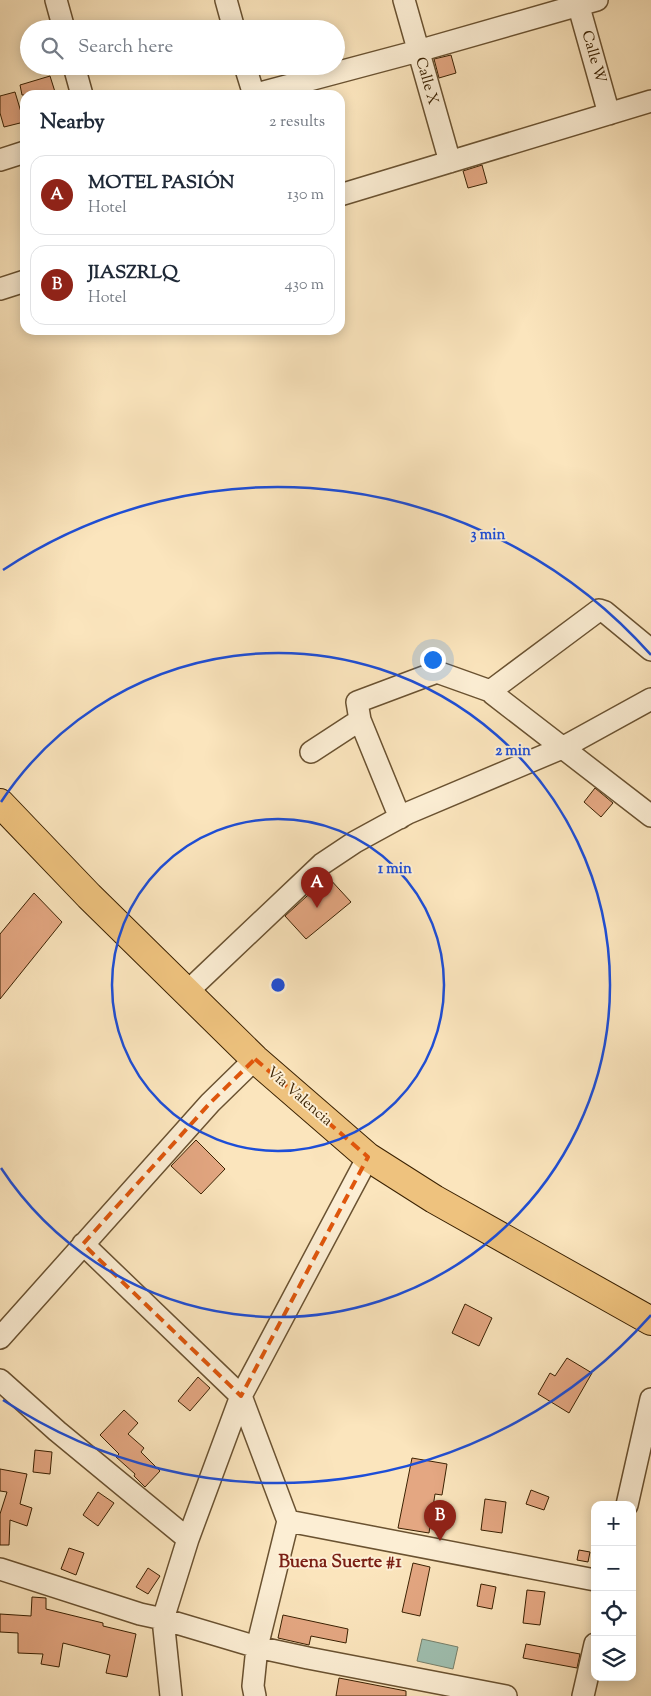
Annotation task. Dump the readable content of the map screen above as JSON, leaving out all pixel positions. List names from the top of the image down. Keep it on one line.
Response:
{"streets":{"highway":["Vía Valencia"],"street":["Calle W","Calle X"]},"districts":["Buena Suerte #1"],"page":{"search":"Search here","heading":["Nearby","2 results"],"list":[{"mark":"A","name":"MOTEL PASIÓN","note":"Hotel","value":"130 m"},{"mark":"B","name":"JIASZRLQ","note":"Hotel","value":"430 m"}],"pins":["A","B"],"map_buttons":["+","−"]},"rings":["3 min","2 min","1 min"]}
